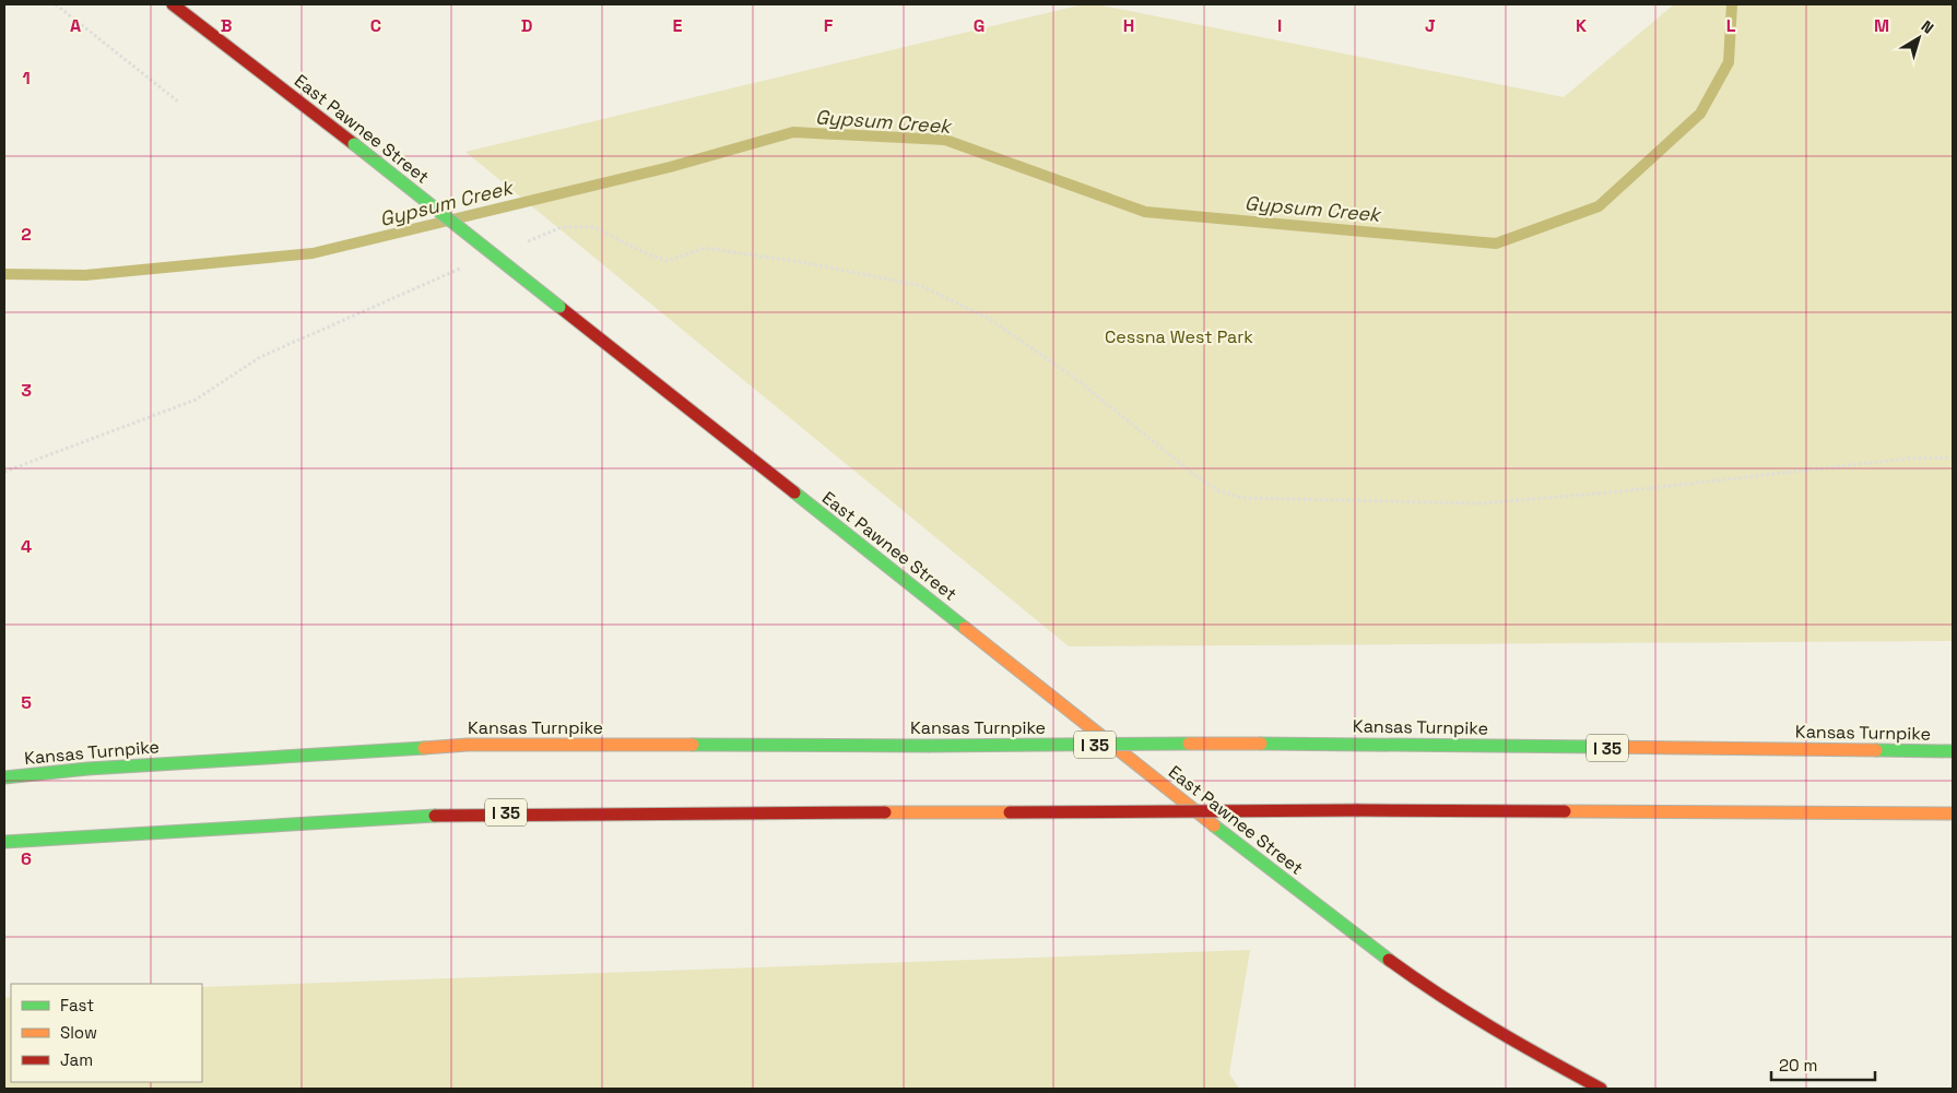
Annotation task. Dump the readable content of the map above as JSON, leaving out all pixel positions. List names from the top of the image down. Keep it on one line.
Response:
{"streets":{"main road":["East Pawnee Street","Kansas Turnpike","I 35"]},"water":["Gypsum Creek"],"parks":["Cessna West Park"],"legend":["Fast","Slow","Jam"],"scale_bar":"20 m","north":"top right","grid":{"columns":["A","B","C","D","E","F","G","H","I","J","K","L","M"],"rows":["1","2","3","4","5","6"]}}
